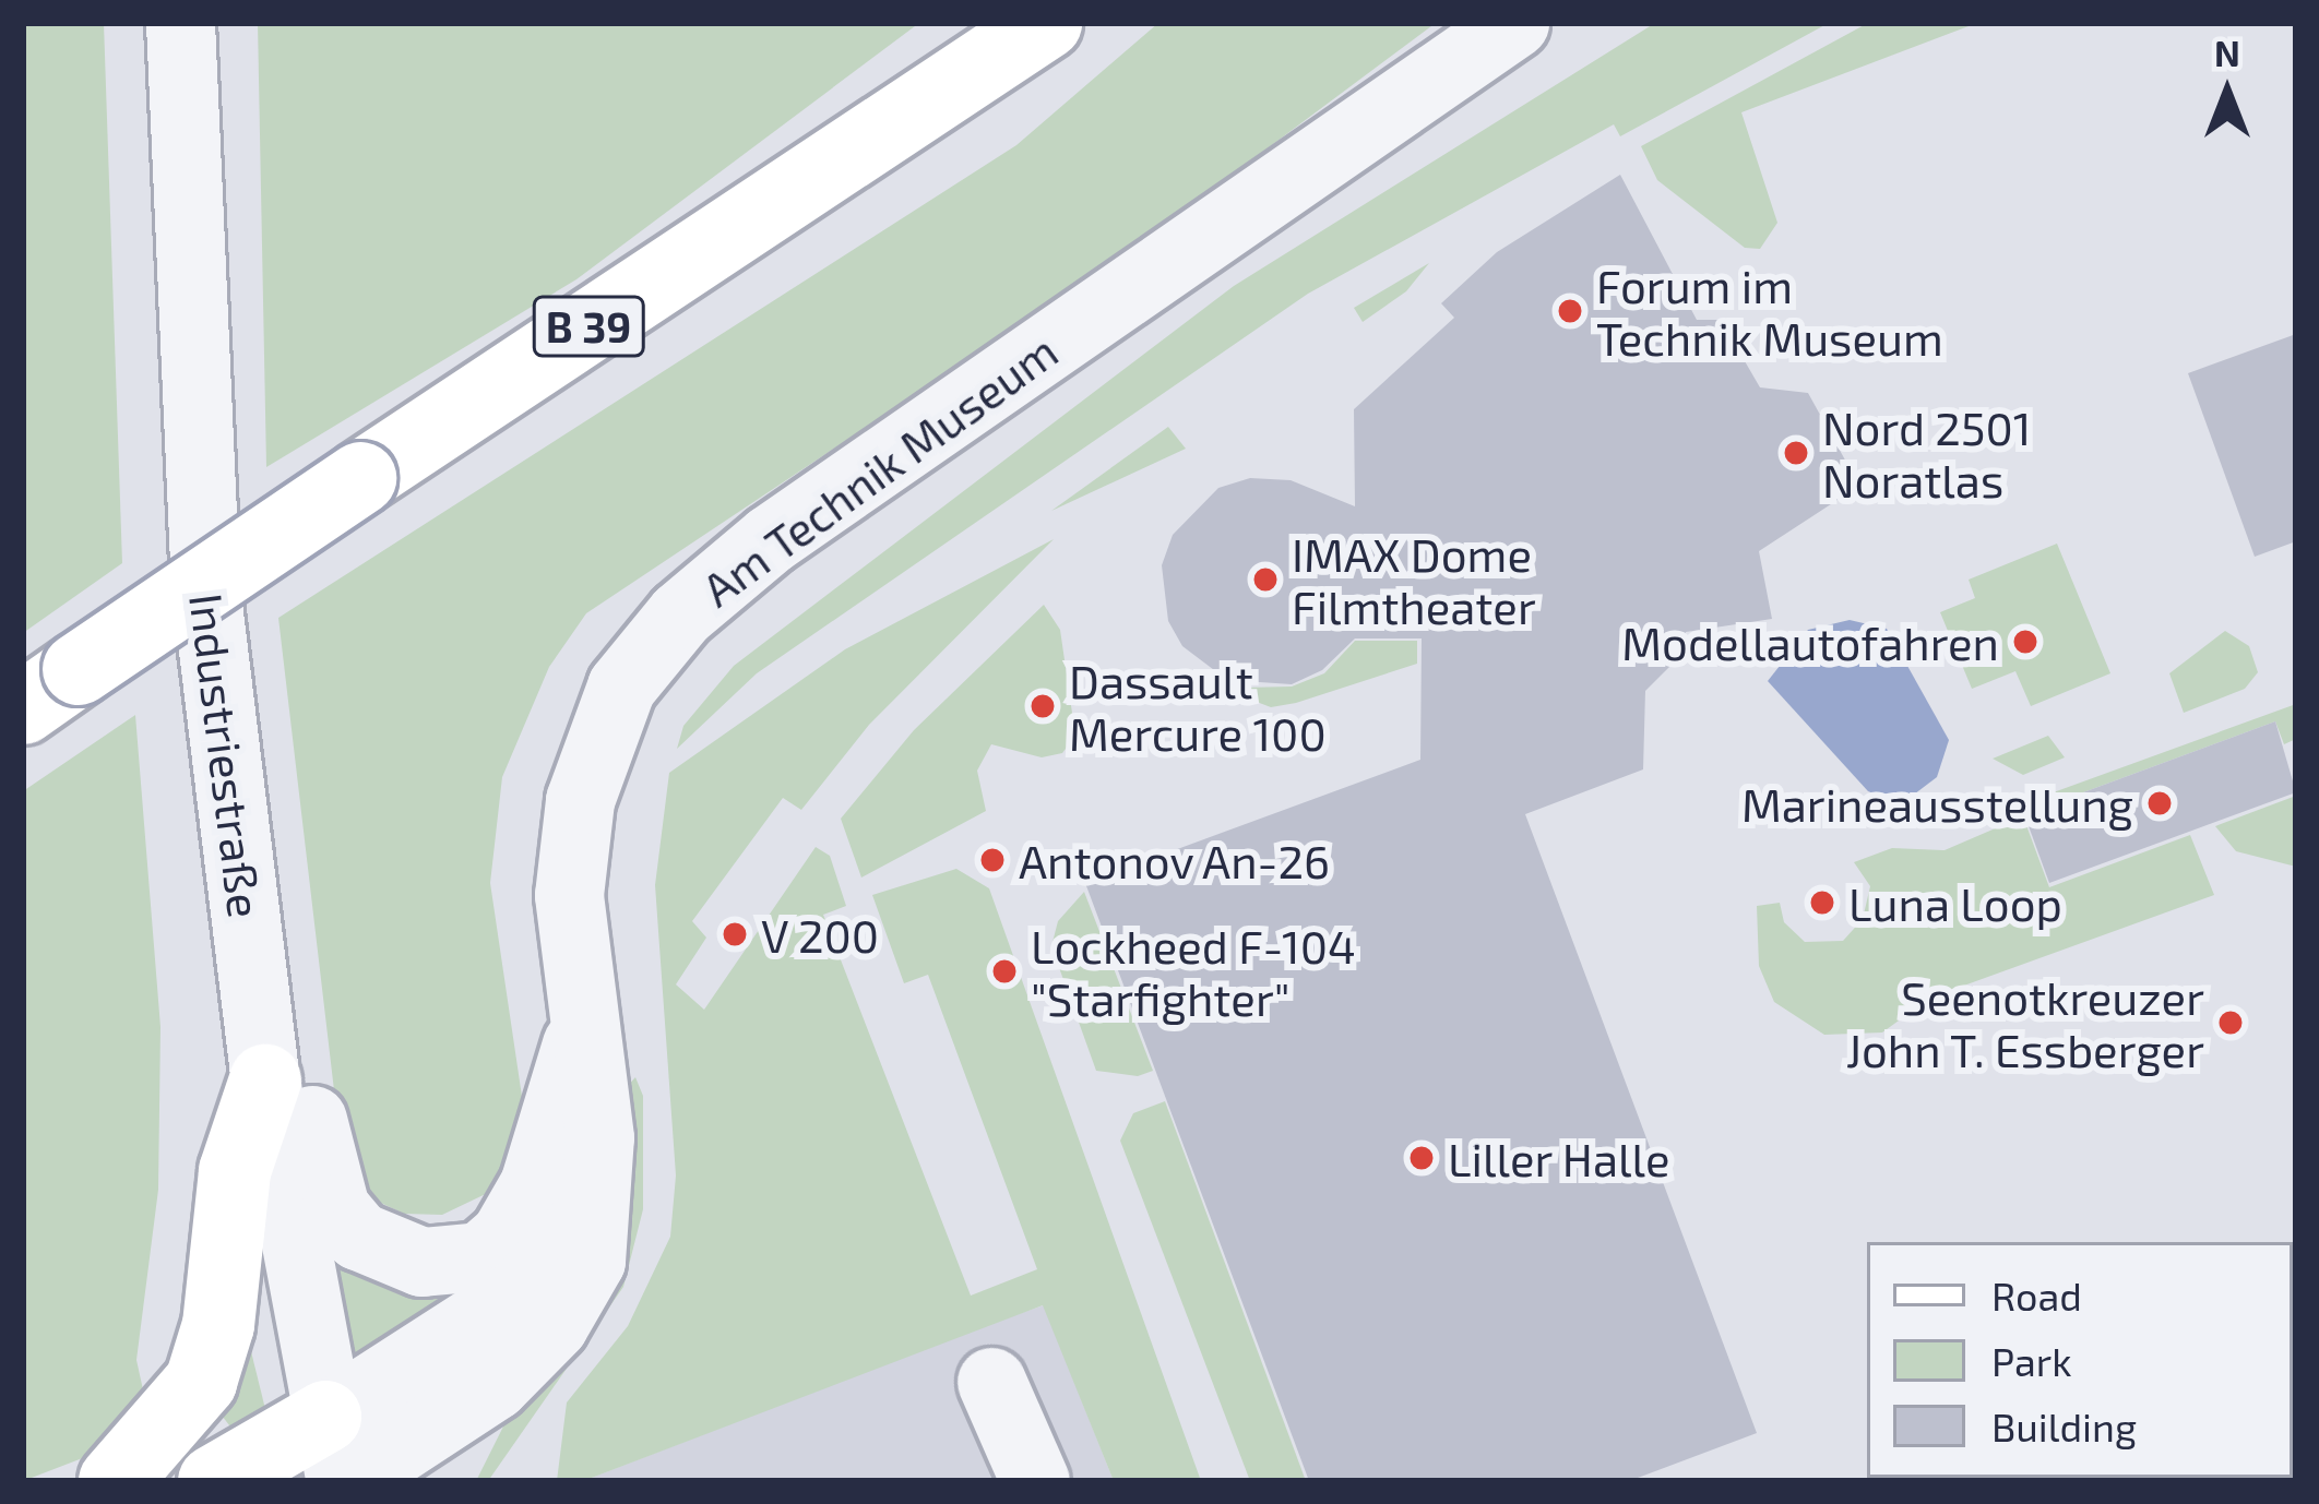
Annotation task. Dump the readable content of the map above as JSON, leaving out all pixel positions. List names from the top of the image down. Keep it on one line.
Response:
{"streets":{"main road":["B 39"],"street":["Am Technik Museum","Industriestraße"]},"crossings":[["Am Technik Museum","Industriestraße"]],"places":["Forum im Technik Museum","Nord 2501 Noratlas","IMAX Dome Filmtheater","Modellautofahren","Dassault Mercure 100","Marineausstellung","Antonov An-26","Luna Loop","V 200","Lockheed F-104 \"Starfighter\"","Seenotkreuzer John T. Essberger","Liller Halle"],"legend":["Road","Park","Building"],"north":"top"}
